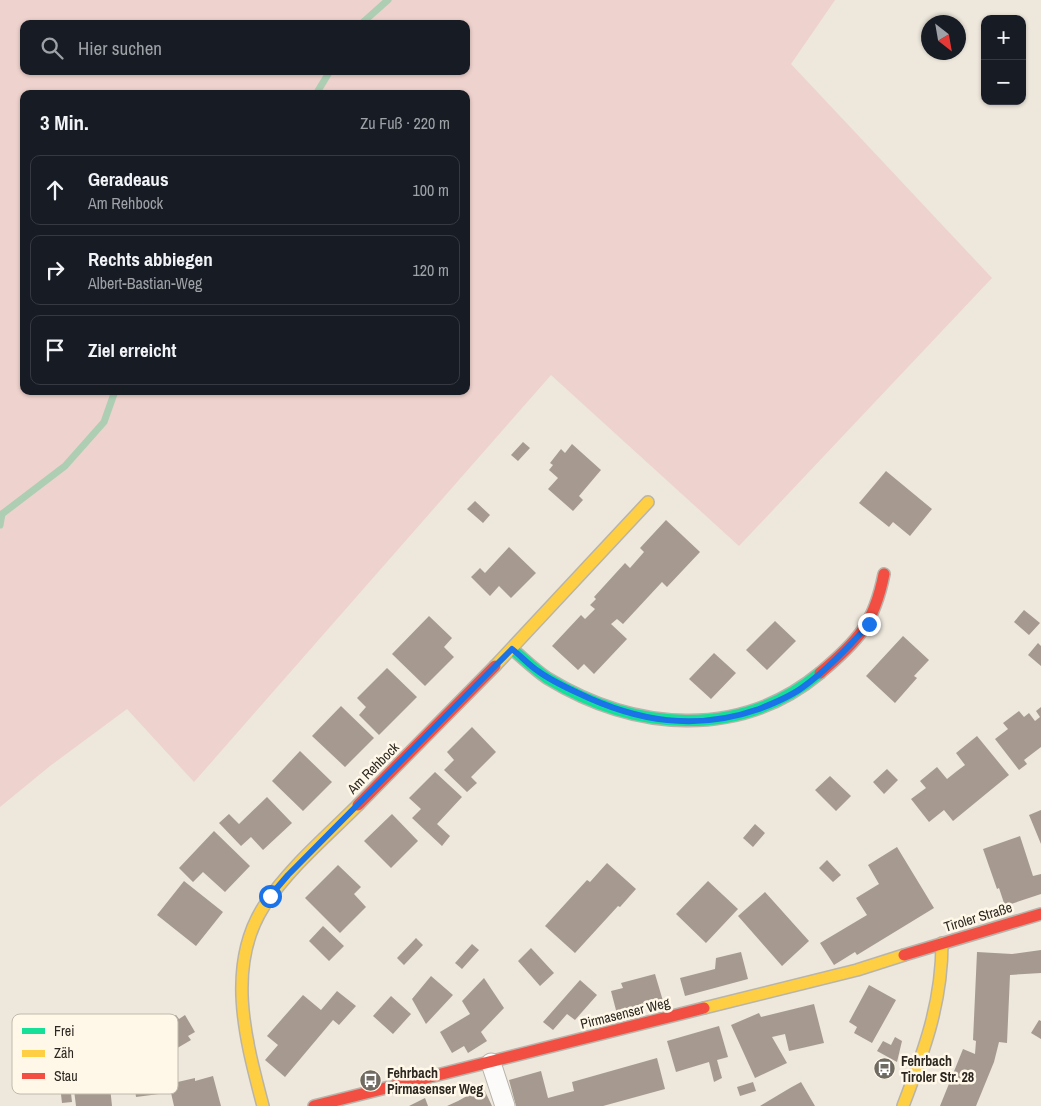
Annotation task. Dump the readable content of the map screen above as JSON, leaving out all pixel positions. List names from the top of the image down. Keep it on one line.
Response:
{"streets":{"street":["Am Rehbock","Tiroler Straße","Pirmasenser Weg"]},"crossings":[["Tiroler Straße","Pirmasenser Weg"]],"places":{"bus stop":["Fehrbach Tiroler Str. 28","Fehrbach Pirmasenser Weg"]},"legend":["Frei","Zäh","Stau"],"north":"bottom right","page":{"map_buttons":["+","−"],"search":"Hier suchen","heading":["3 Min.","Zu Fuß · 220 m"],"list":[["Geradeaus","Am Rehbock","100 m"],["Rechts abbiegen","Albert-Bastian-Weg","120 m"],"Ziel erreicht"]}}
